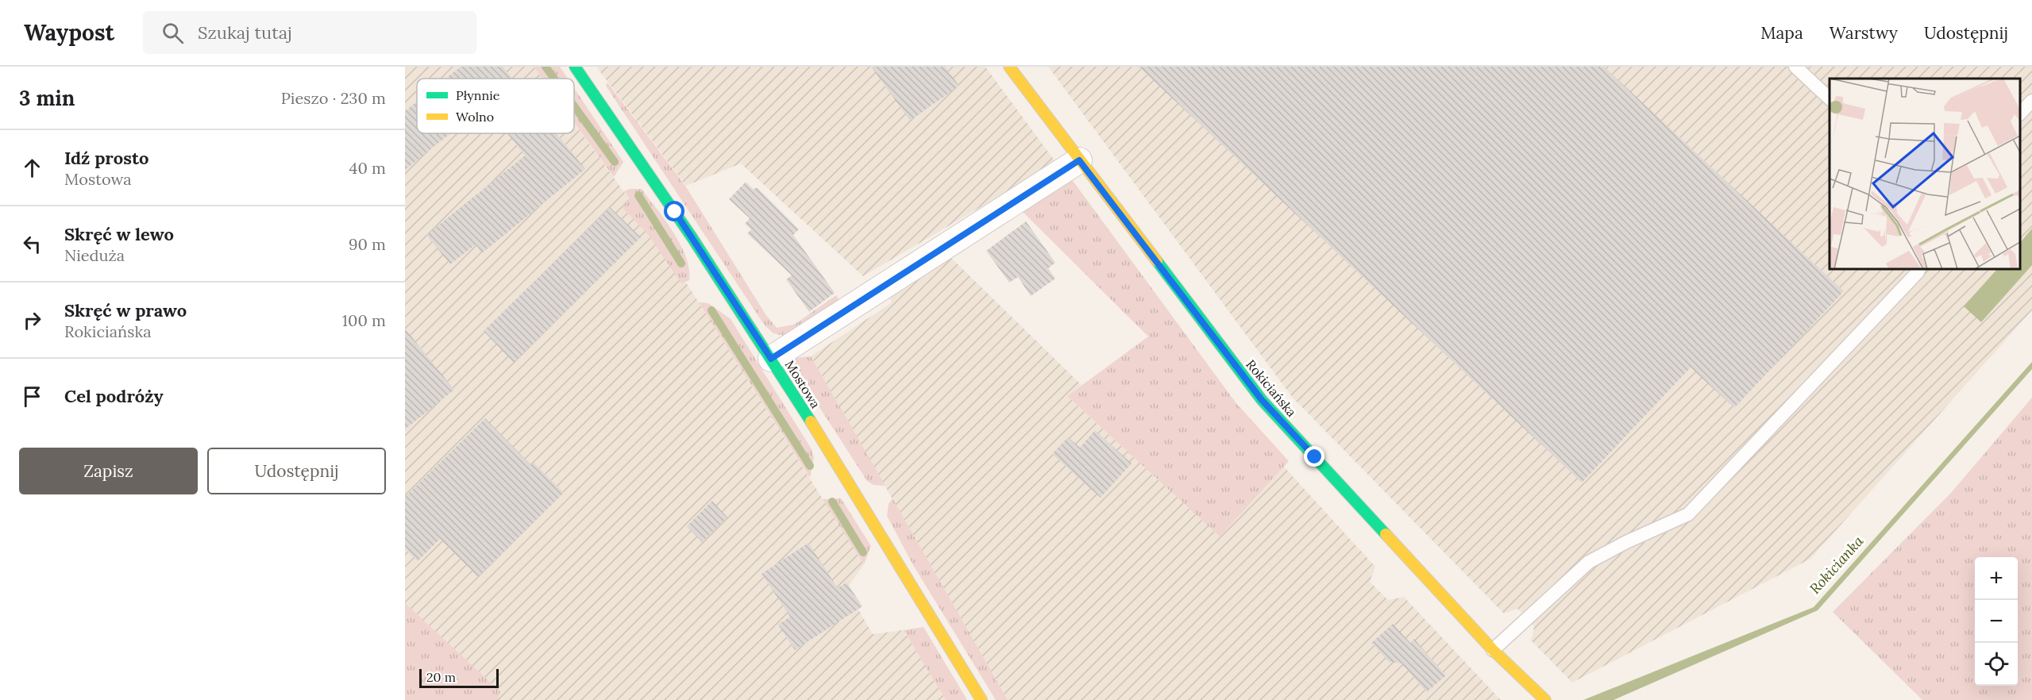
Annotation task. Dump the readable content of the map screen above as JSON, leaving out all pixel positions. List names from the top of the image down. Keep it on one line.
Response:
{"streets":{"street":["Mostowa","Rokiciańska"]},"water":["Rokicianka"],"legend":["Płynnie","Wolno"],"scale_bar":"20 m","page":{"header":"Waypost","search":"Szukaj tutaj","nav":["Mapa","Warstwy","Udostępnij"],"heading":["3 min","Pieszo · 230 m"],"list":[["Idź prosto","Mostowa","40 m"],["Skręć w lewo","Nieduża","90 m"],["Skręć w prawo","Rokiciańska","100 m"],"Cel podróży"],"buttons":["Zapisz","Udostępnij"],"map_buttons":["+","−"],"scale":"20 m"}}
